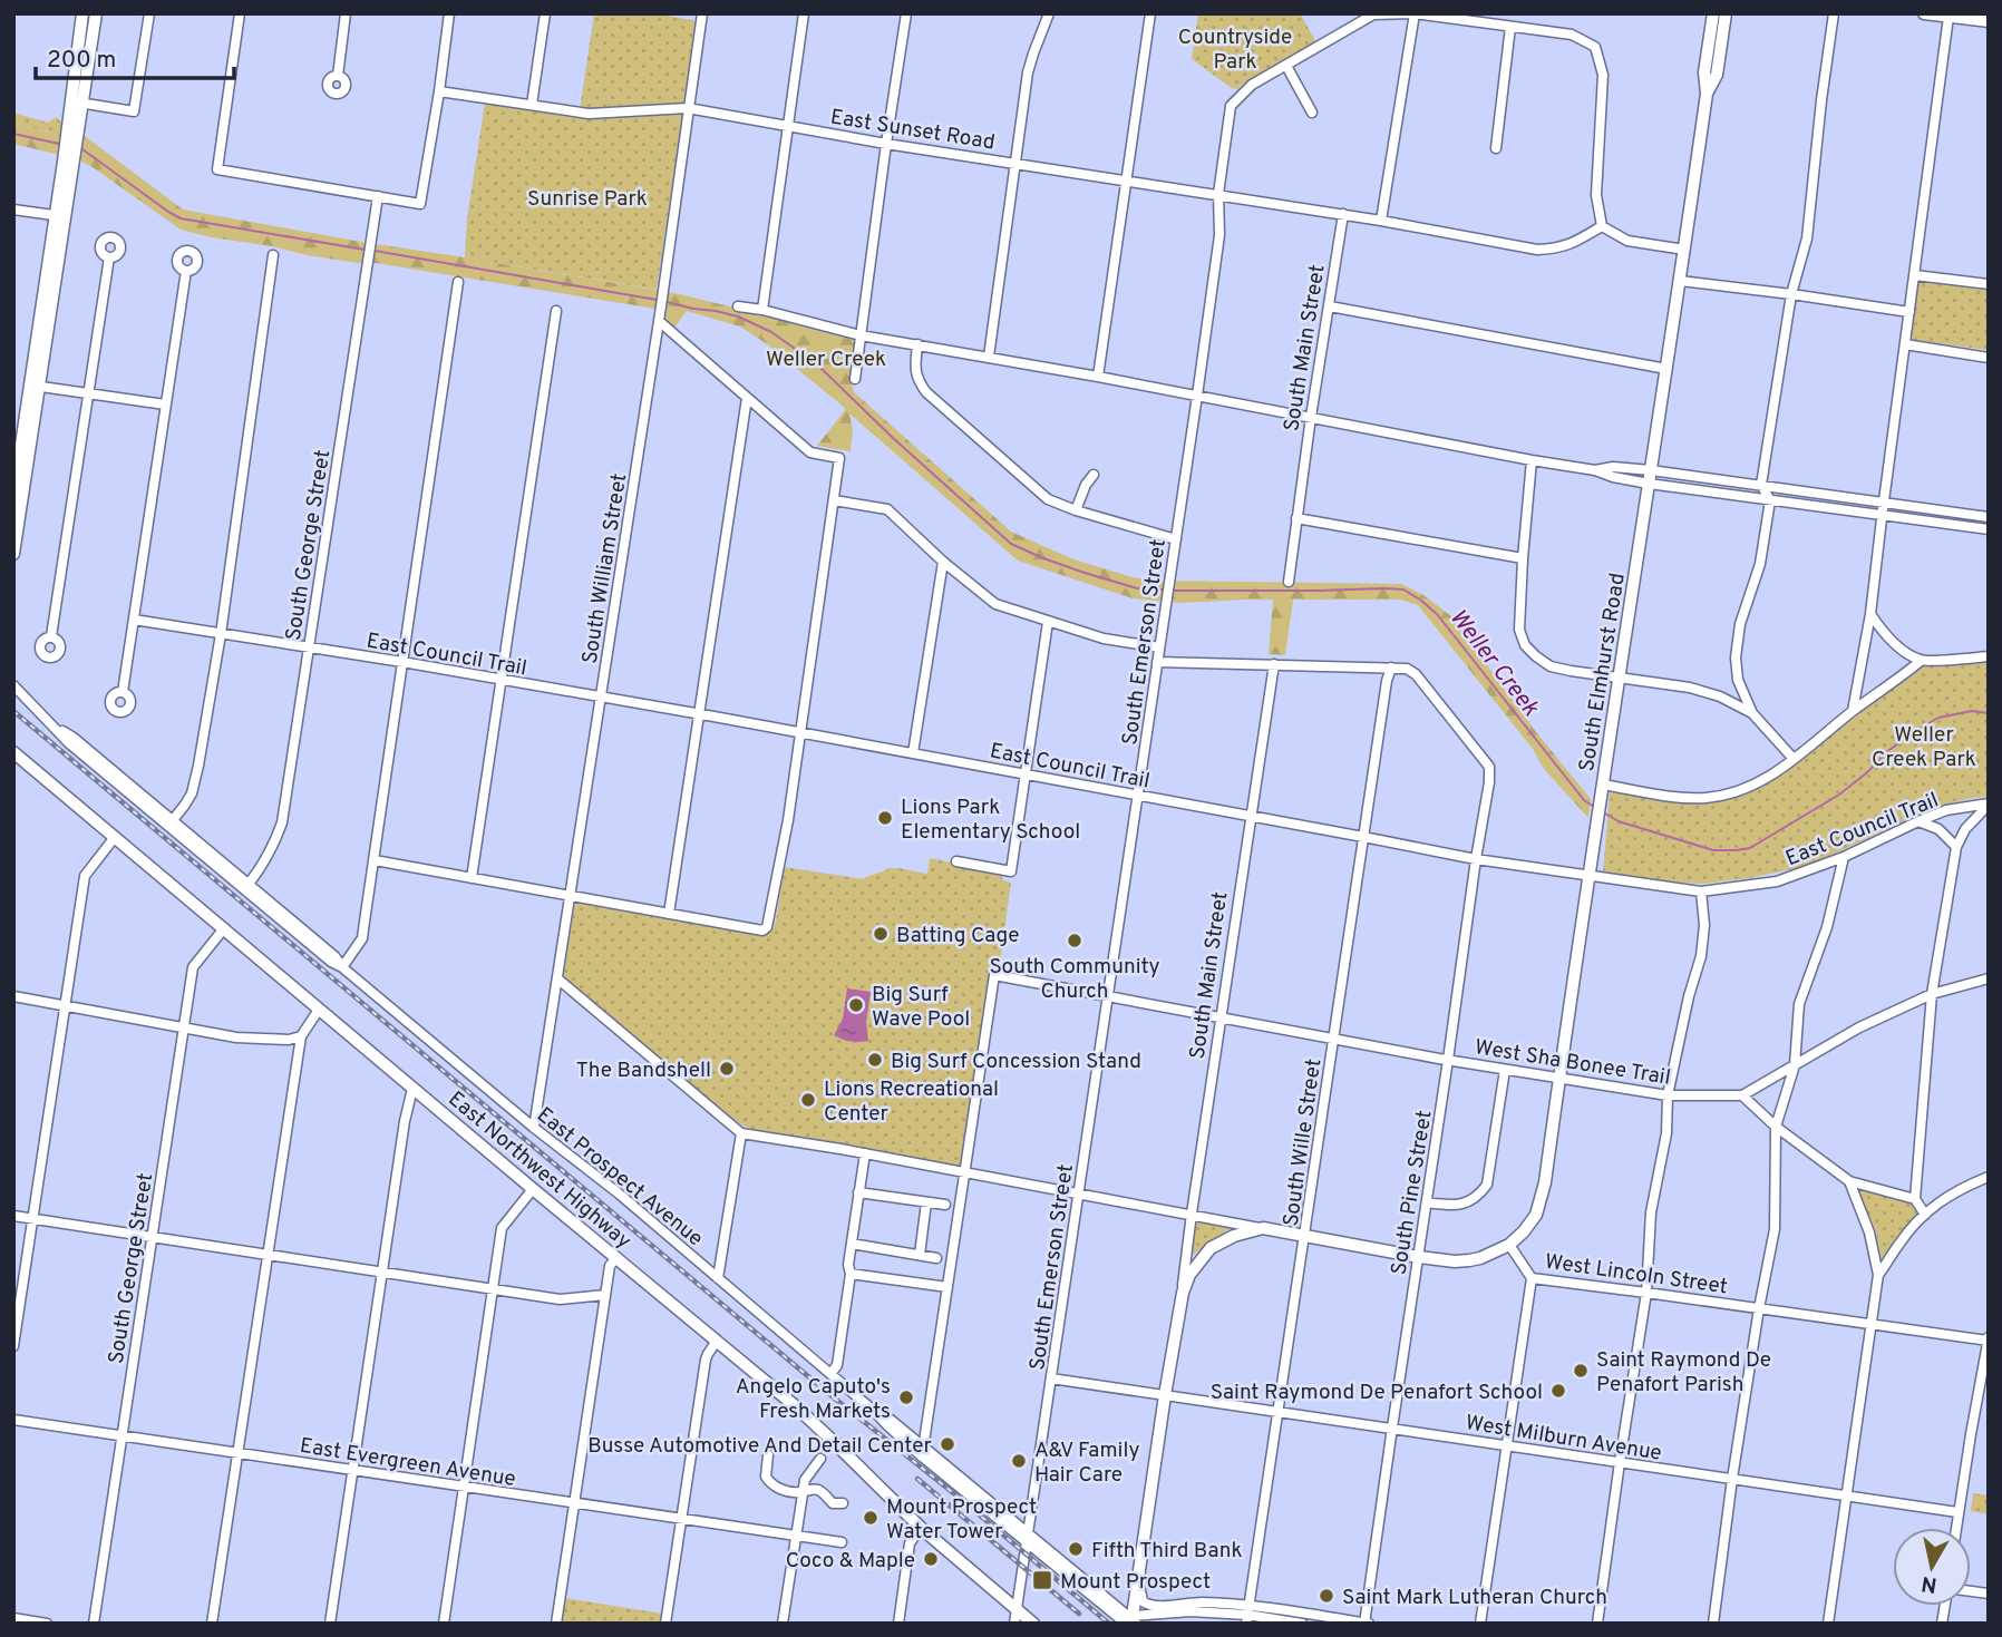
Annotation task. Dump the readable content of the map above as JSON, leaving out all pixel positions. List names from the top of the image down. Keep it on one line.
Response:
{"streets":{"main road":["South Main Street","South Elmhurst Road","East Northwest Highway"],"street":["East Sunset Road","South George Street","South William Street","South Emerson Street","East Council Trail","West Sha Bonee Trail","South Wille Street","East Prospect Avenue","South Pine Street","West Lincoln Street","West Milburn Avenue","East Evergreen Avenue"]},"crossings":[["East Sunset Road","South Main Street"],["East Sunset Road","South William Street"],["East Sunset Road","South Emerson Street"],["South Main Street","East Council Trail"],["South Main Street","West Sha Bonee Trail"],["South Main Street","East Prospect Avenue"],["South Main Street","West Milburn Avenue"],["South George Street","East Council Trail"],["South George Street","East Northwest Highway"],["South George Street","East Prospect Avenue"],["South George Street","East Evergreen Avenue"],["South William Street","East Council Trail"],["South William Street","East Prospect Avenue"],["South Emerson Street","East Council Trail"],["South Emerson Street","West Sha Bonee Trail"],["South Emerson Street","East Northwest Highway"],["South Emerson Street","East Prospect Avenue"],["South Emerson Street","West Milburn Avenue"],["East Council Trail","South Elmhurst Road"],["East Council Trail","South Wille Street"],["East Council Trail","South Pine Street"],["South Elmhurst Road","West Sha Bonee Trail"],["South Elmhurst Road","West Lincoln Street"],["West Sha Bonee Trail","South Wille Street"],["West Sha Bonee Trail","South Pine Street"],["South Wille Street","South Pine Street"],["South Wille Street","West Milburn Avenue"],["South Pine Street","West Milburn Avenue"]],"water":["Weller Creek"],"parks":["Countryside Park","Sunrise Park","Weller Creek","Weller Creek Park"],"places":{"other":["Lions Park Elementary School","Batting Cage","South Community Church","Big Surf Wave Pool","Big Surf Concession Stand","The Bandshell","Lions Recreational Center","Saint Raymond De Penafort Parish","Saint Raymond De Penafort School","Angelo Caputo's Fresh Markets","Busse Automotive And Detail Center","A&V Family Hair Care","Mount Prospect Water Tower","Fifth Third Bank","Coco & Maple","Saint Mark Lutheran Church"],"transit":["Mount Prospect"]},"scale_bar":"200 m","north":"bottom"}
